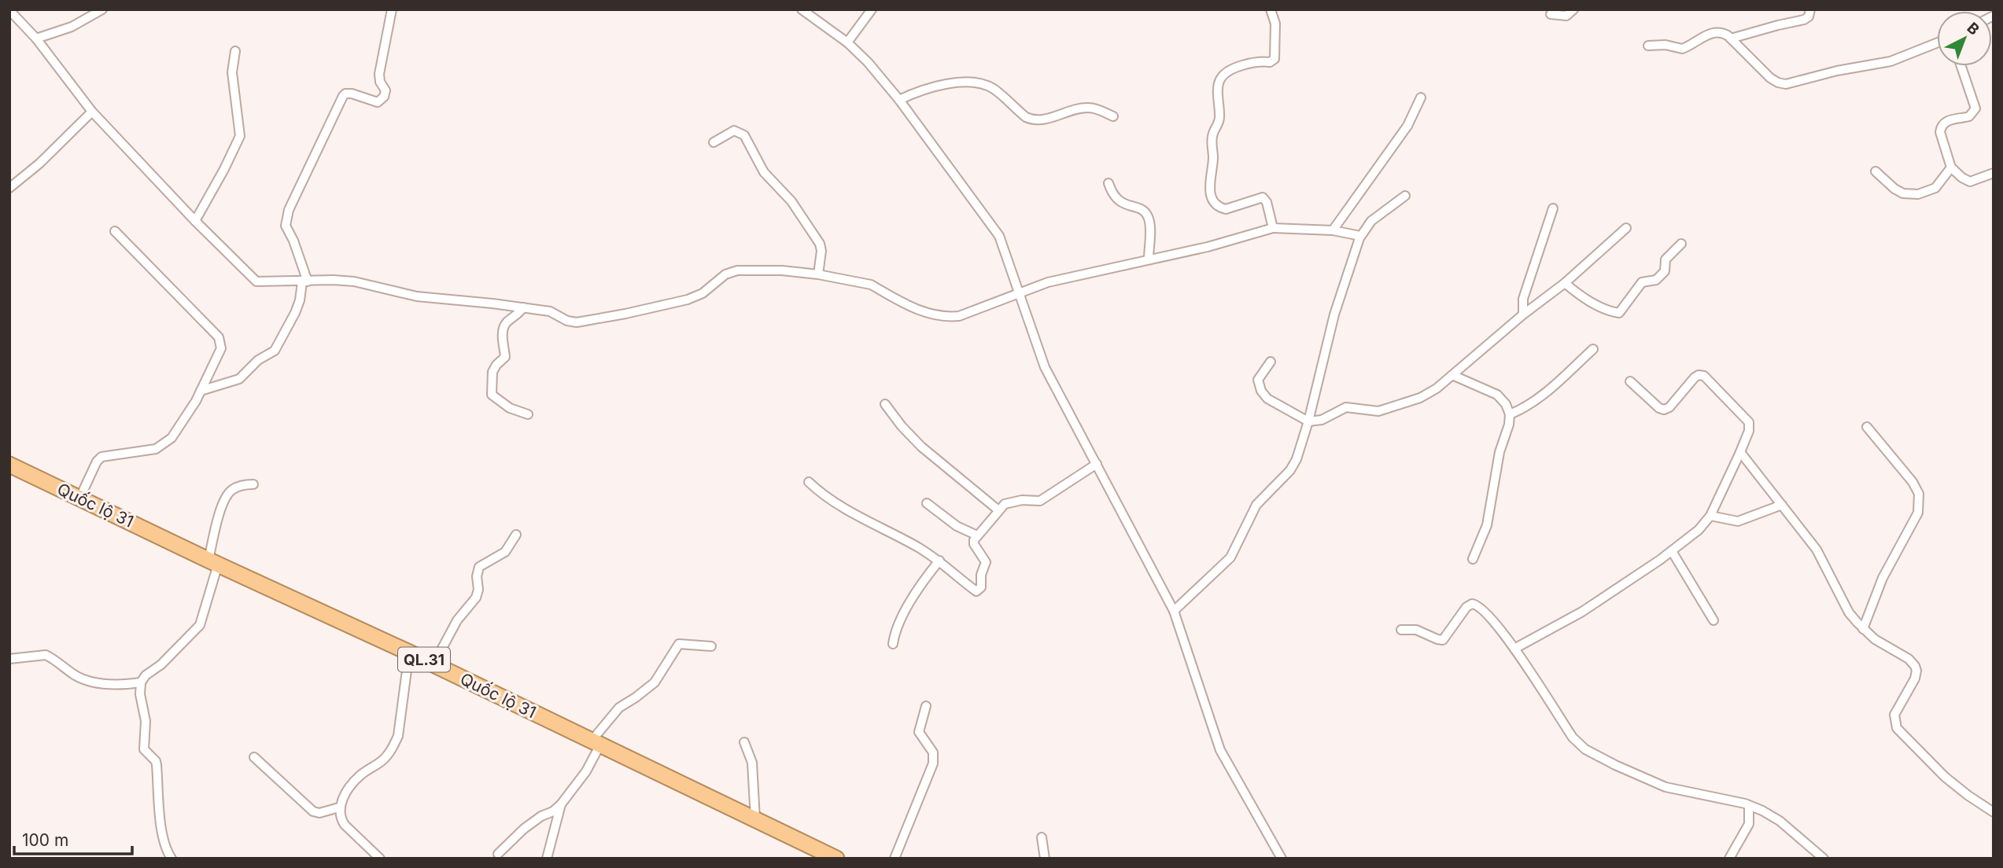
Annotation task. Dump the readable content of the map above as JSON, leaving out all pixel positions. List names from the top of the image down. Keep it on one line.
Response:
{"streets":{"highway":["Quốc lộ 31","QL.31"]},"scale_bar":"100 m","north":"top right"}
